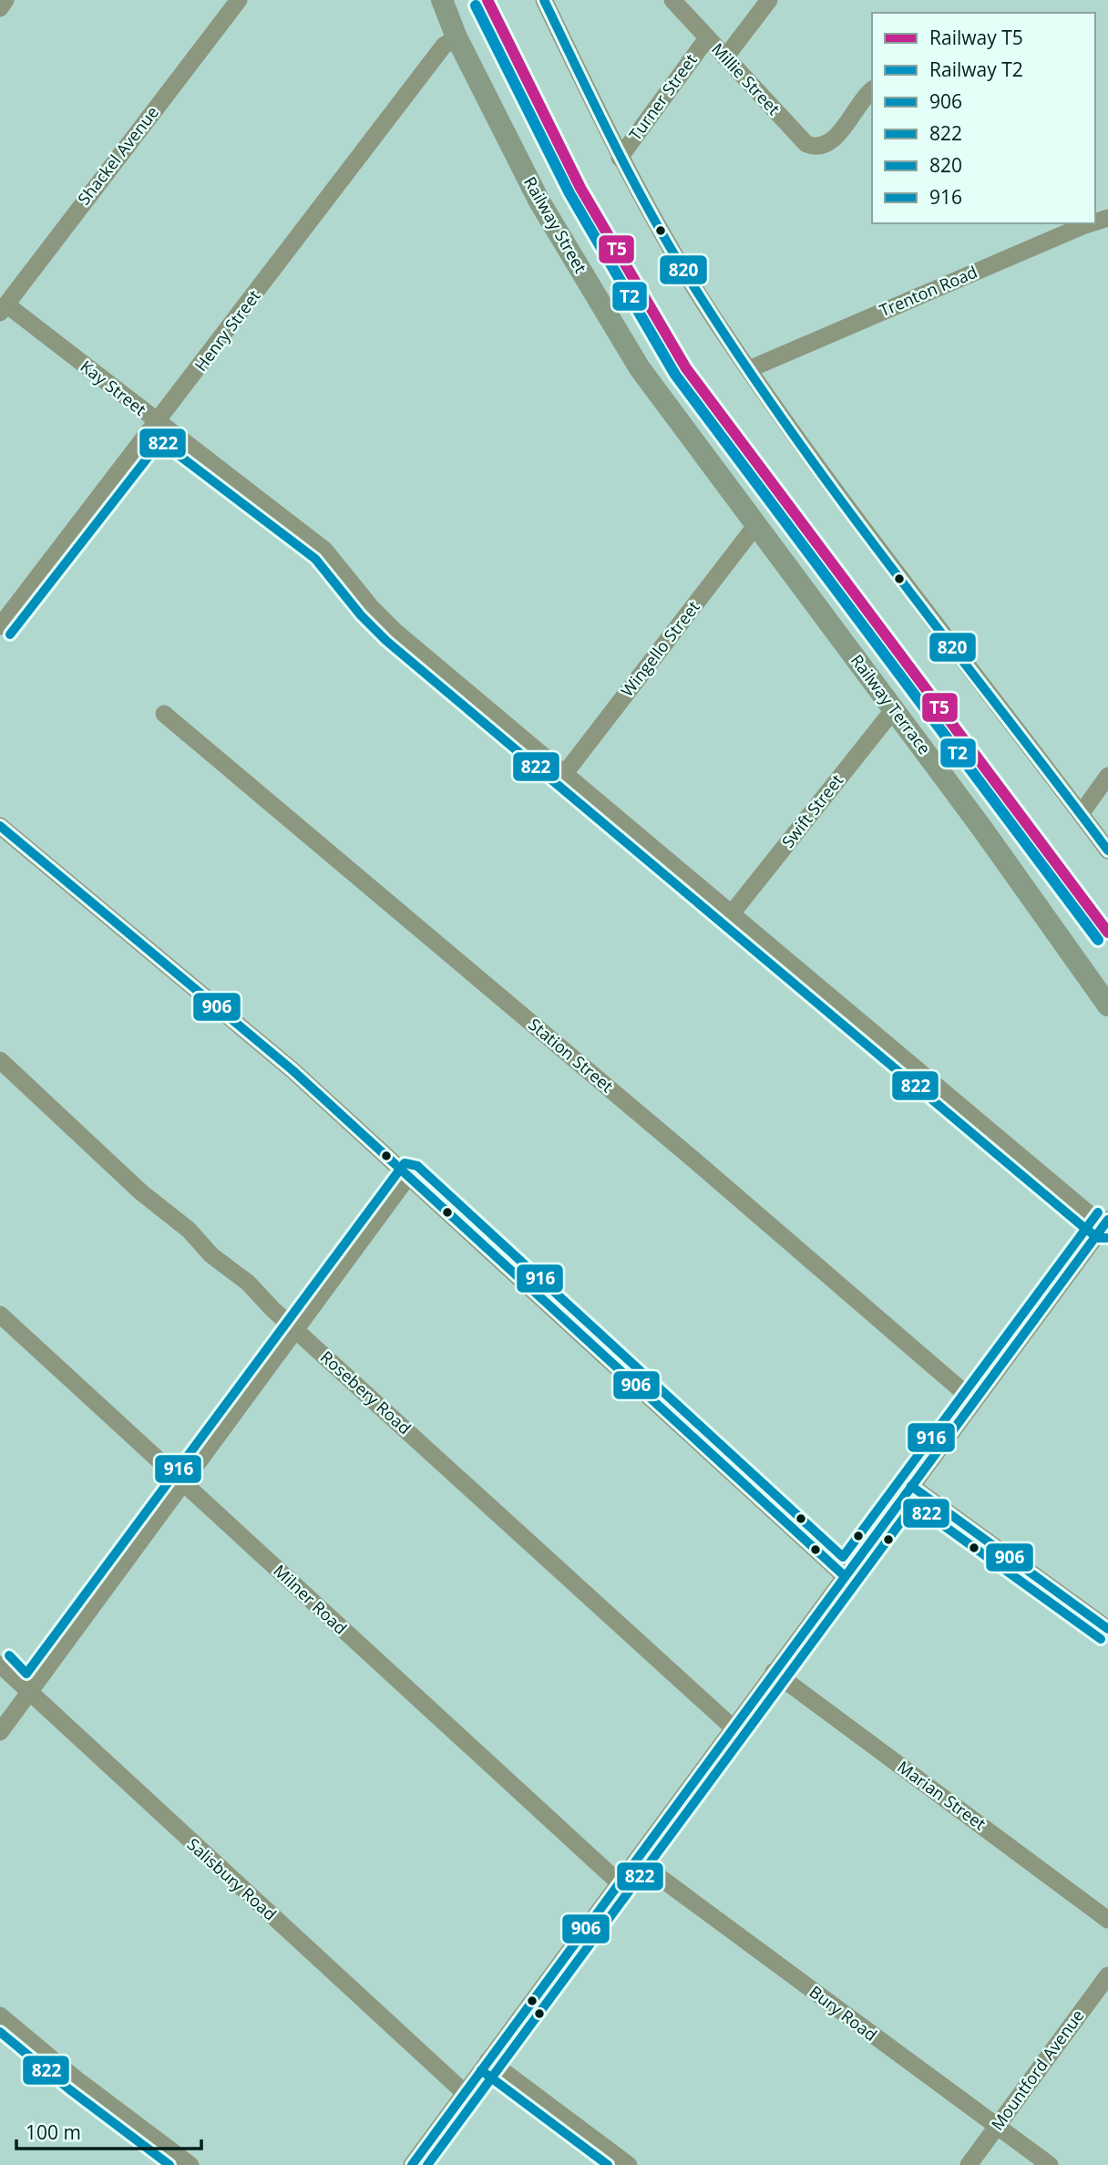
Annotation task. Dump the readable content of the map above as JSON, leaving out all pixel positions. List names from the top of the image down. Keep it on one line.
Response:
{"streets":{"main road":["Railway Street","Railway Terrace"],"street":["Millie Street","Turner Street","Shackel Avenue","Trenton Road","Henry Street","Kay Street","Wingello Street","Swift Street","Station Street","Rosebery Road","Milner Road","Marian Street","Salisbury Road","Bury Road","Mountford Avenue"]},"crossings":[["Millie Street","Turner Street"],["Shackel Avenue","Kay Street"],["Railway Street","Henry Street"],["Railway Street","Railway Terrace"],["Henry Street","Kay Street"],["Kay Street","Wingello Street"],["Kay Street","Swift Street"],["Wingello Street","Railway Terrace"],["Railway Terrace","Swift Street"],["Bury Road","Mountford Avenue"]],"lines":["rail line T5","transit line 820","rail line T2","transit line 822","transit line 906","transit line 916"],"legend":["Railway T5","Railway T2","906","822","820","916"],"scale_bar":"100 m"}
